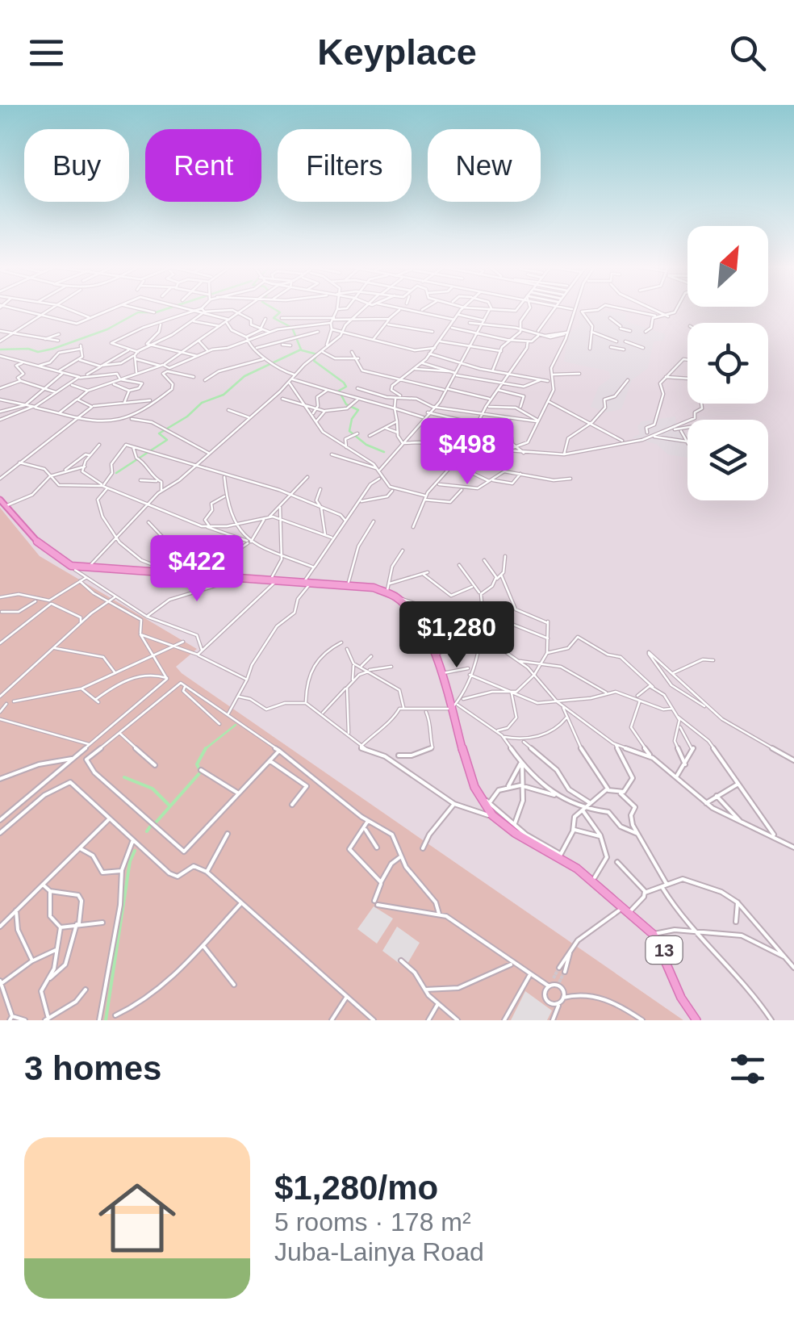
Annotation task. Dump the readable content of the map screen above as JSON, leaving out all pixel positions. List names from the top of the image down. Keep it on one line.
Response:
{"streets":{"main road":["13"]},"north":"top right","page":{"header":"Keyplace","chip":["Buy","Rent","Filters","New"],"price":["$498","$422","$1,280"],"heading":"3 homes","list":[{"name":"$1,280/mo","note":"5 rooms · 178 m² · Juba-Lainya Road"}]}}
